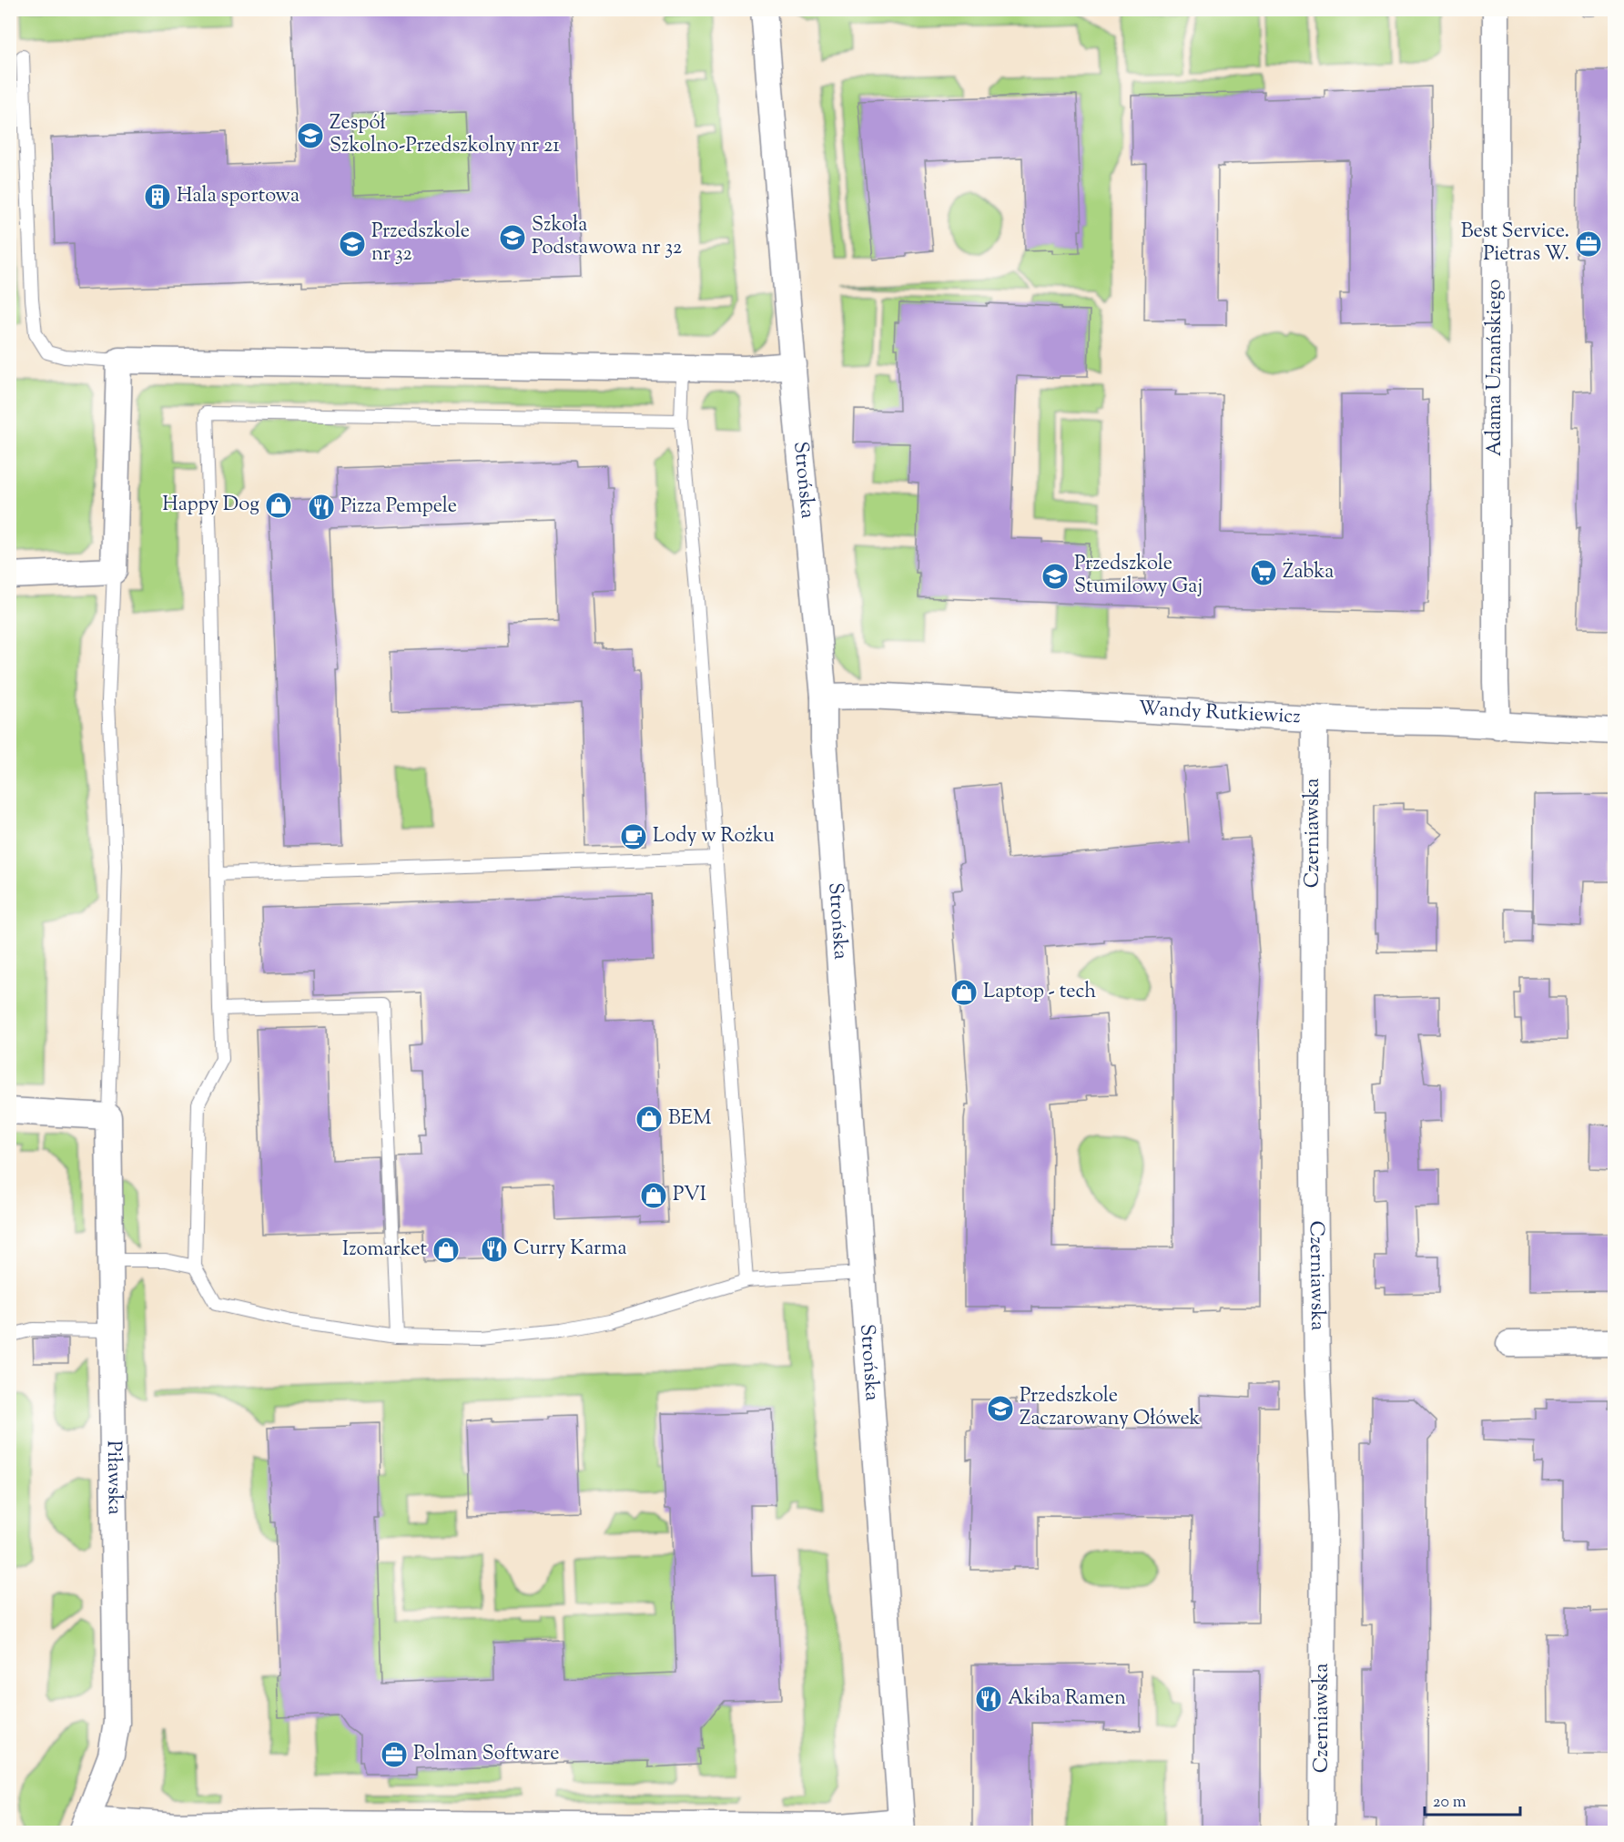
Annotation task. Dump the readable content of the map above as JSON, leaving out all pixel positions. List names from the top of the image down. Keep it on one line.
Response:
{"streets":{"street":["Adama Uznańskiego","Strońska","Wandy Rutkiewicz","Czerniawska","Piławska"]},"crossings":[["Adama Uznańskiego","Wandy Rutkiewicz"],["Strońska","Wandy Rutkiewicz"],["Wandy Rutkiewicz","Czerniawska"]],"places":{"school or university":["Zespół Szkolno-Przedszkolny nr 21","Szkoła Podstawowa nr 32","Przedszkole nr 32","Przedszkole Stumilowy Gaj","Przedszkole Zaczarowany Ołówek"],"building":["Hala sportowa"],"office":["Best Service. Pietras W.","Polman Software"],"shop":["Happy Dog","Laptop - tech","BEM","PVI","Izomarket"],"restaurant":["Pizza Pempele","Curry Karma","Akiba Ramen"],"supermarket":["Żabka"],"cafe":["Lody w Rożku"]},"scale_bar":"20 m"}
